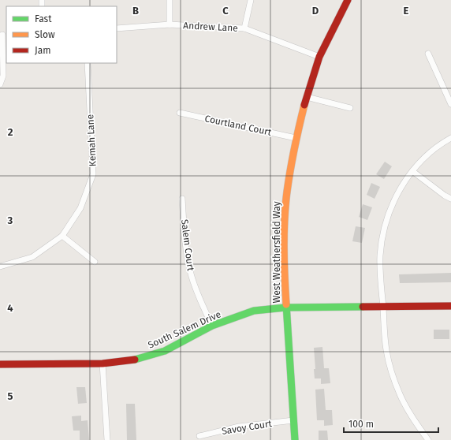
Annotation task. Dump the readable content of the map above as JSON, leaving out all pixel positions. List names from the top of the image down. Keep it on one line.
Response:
{"streets":{"street":["Andrew Lane","Courtland Court","Kemah Lane","Salem Court","West Weathersfield Way","South Salem Drive","Savoy Court"]},"crossings":[["Andrew Lane","West Weathersfield Way"],["Courtland Court","West Weathersfield Way"],["Salem Court","South Salem Drive"],["West Weathersfield Way","South Salem Drive"],["West Weathersfield Way","Savoy Court"]],"legend":["Fast","Slow","Jam"],"scale_bar":"100 m","grid":{"columns":["B","C","D","E"],"rows":["2","3","4","5"]}}
